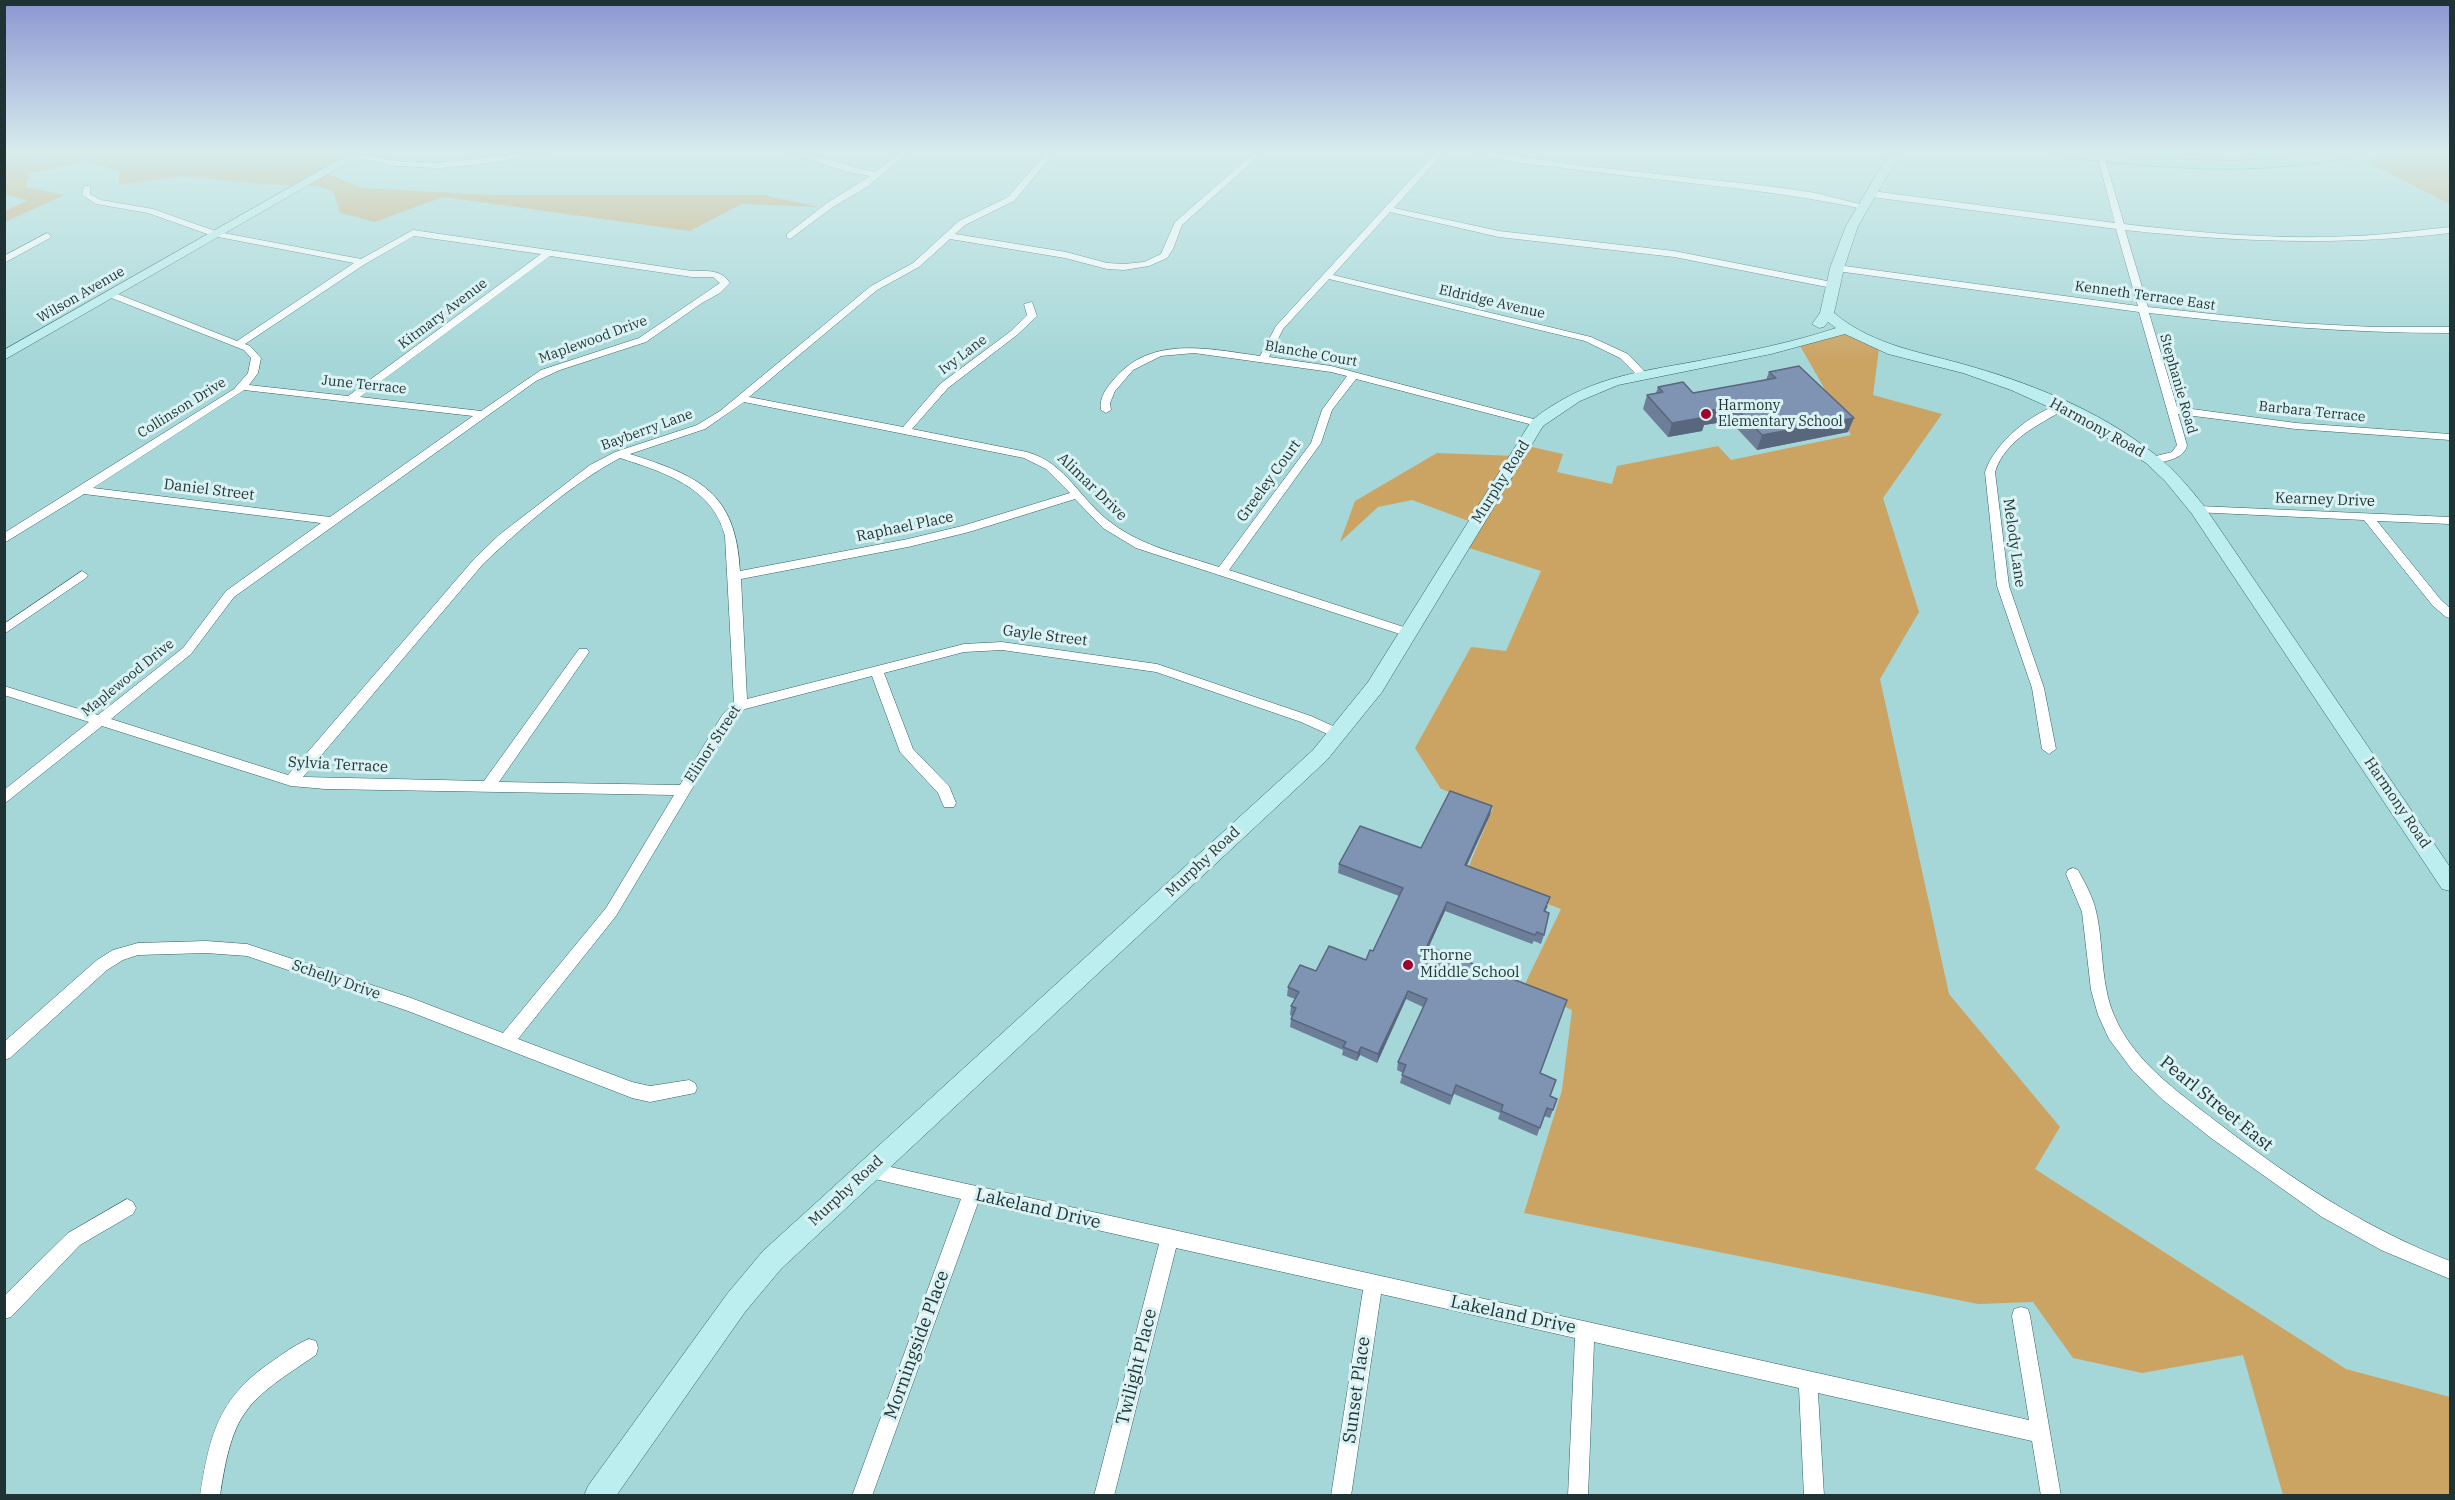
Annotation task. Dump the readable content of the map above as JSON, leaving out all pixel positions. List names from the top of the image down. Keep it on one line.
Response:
{"streets":{"street":["Wilson Avenue","Kenneth Terrace East","Eldridge Avenue","Kitmary Avenue","Maplewood Drive","Blanche Court","Ivy Lane","Stephanie Road","June Terrace","Collinson Drive","Barbara Terrace","Harmony Road","Bayberry Lane","Greeley Court","Murphy Road","Alimar Drive","Daniel Street","Kearney Drive","Raphael Place","Melody Lane","Gayle Street","Elinor Street","Sylvia Terrace","Schelly Drive","Pearl Street East","Lakeland Drive","Morningside Place","Twilight Place","Sunset Place"]},"crossings":[["Wilson Avenue","Collinson Drive"],["Kenneth Terrace East","Stephanie Road"],["Eldridge Avenue","Murphy Road"],["Kitmary Avenue","Maplewood Drive"],["Kitmary Avenue","June Terrace"],["Maplewood Drive","June Terrace"],["Maplewood Drive","Collinson Drive"],["Maplewood Drive","Daniel Street"],["Maplewood Drive","Sylvia Terrace"],["Blanche Court","Greeley Court"],["Blanche Court","Murphy Road"],["Ivy Lane","Alimar Drive"],["Stephanie Road","Barbara Terrace"],["Stephanie Road","Harmony Road"],["June Terrace","Collinson Drive"],["Collinson Drive","Daniel Street"],["Harmony Road","Murphy Road"],["Harmony Road","Kearney Drive"],["Harmony Road","Melody Lane"],["Bayberry Lane","Alimar Drive"],["Bayberry Lane","Elinor Street"],["Bayberry Lane","Sylvia Terrace"],["Greeley Court","Alimar Drive"],["Murphy Road","Alimar Drive"],["Murphy Road","Gayle Street"],["Murphy Road","Lakeland Drive"],["Alimar Drive","Raphael Place"],["Raphael Place","Elinor Street"],["Gayle Street","Elinor Street"],["Elinor Street","Sylvia Terrace"],["Elinor Street","Schelly Drive"],["Lakeland Drive","Morningside Place"],["Lakeland Drive","Twilight Place"],["Lakeland Drive","Sunset Place"]],"places":["Harmony Elementary School","Thorne Middle School"]}
